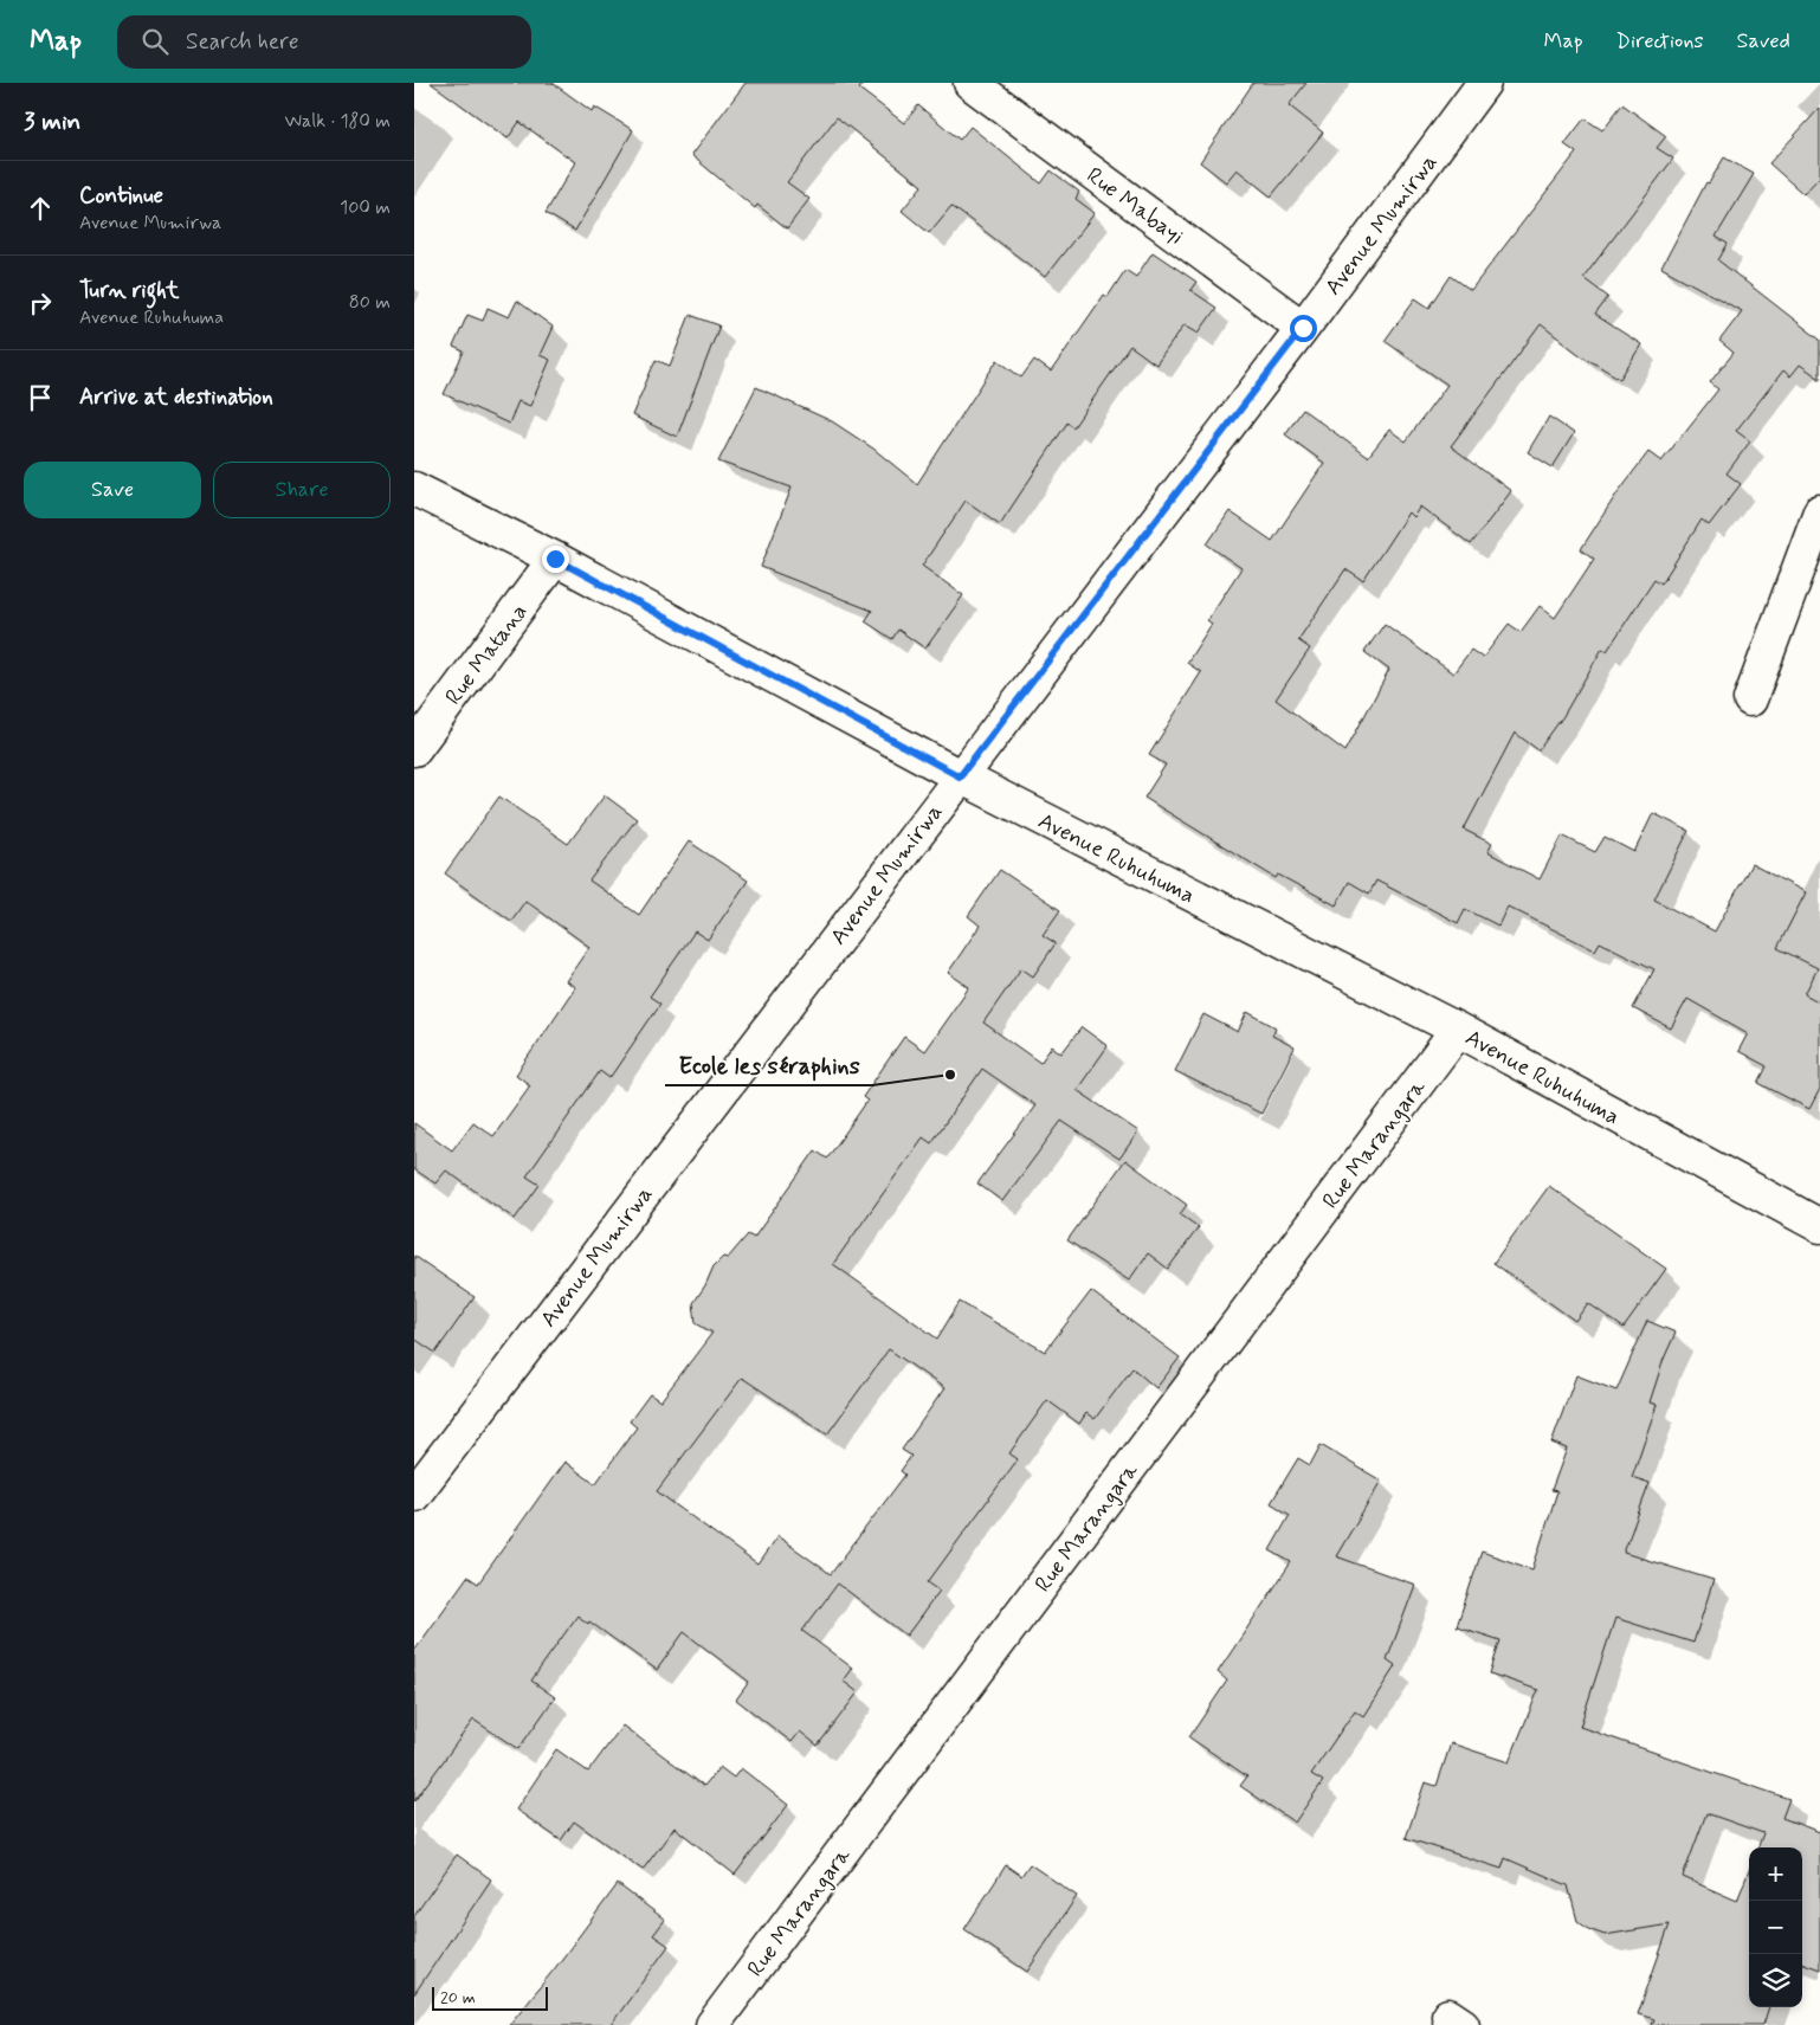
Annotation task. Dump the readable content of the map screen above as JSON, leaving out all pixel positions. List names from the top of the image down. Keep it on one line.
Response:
{"streets":{"street":["Rue Mabayi","Avenue Mumirwa","Rue Matana","Avenue Ruhuhuma","Rue Marangara"]},"crossings":[["Rue Mabayi","Avenue Mumirwa"],["Avenue Mumirwa","Avenue Ruhuhuma"],["Rue Matana","Avenue Ruhuhuma"],["Avenue Ruhuhuma","Rue Marangara"]],"places":["Ecole les séraphins"],"scale_bar":"20 m","page":{"header":"Map","search":"Search here","nav":["Map","Directions","Saved"],"heading":["3 min","Walk · 180 m"],"list":[["Continue","Avenue Mumirwa","100 m"],["Turn right","Avenue Ruhuhuma","80 m"],"Arrive at destination"],"buttons":["Save","Share"],"map_buttons":["+","−"],"scale":"20 m"}}
